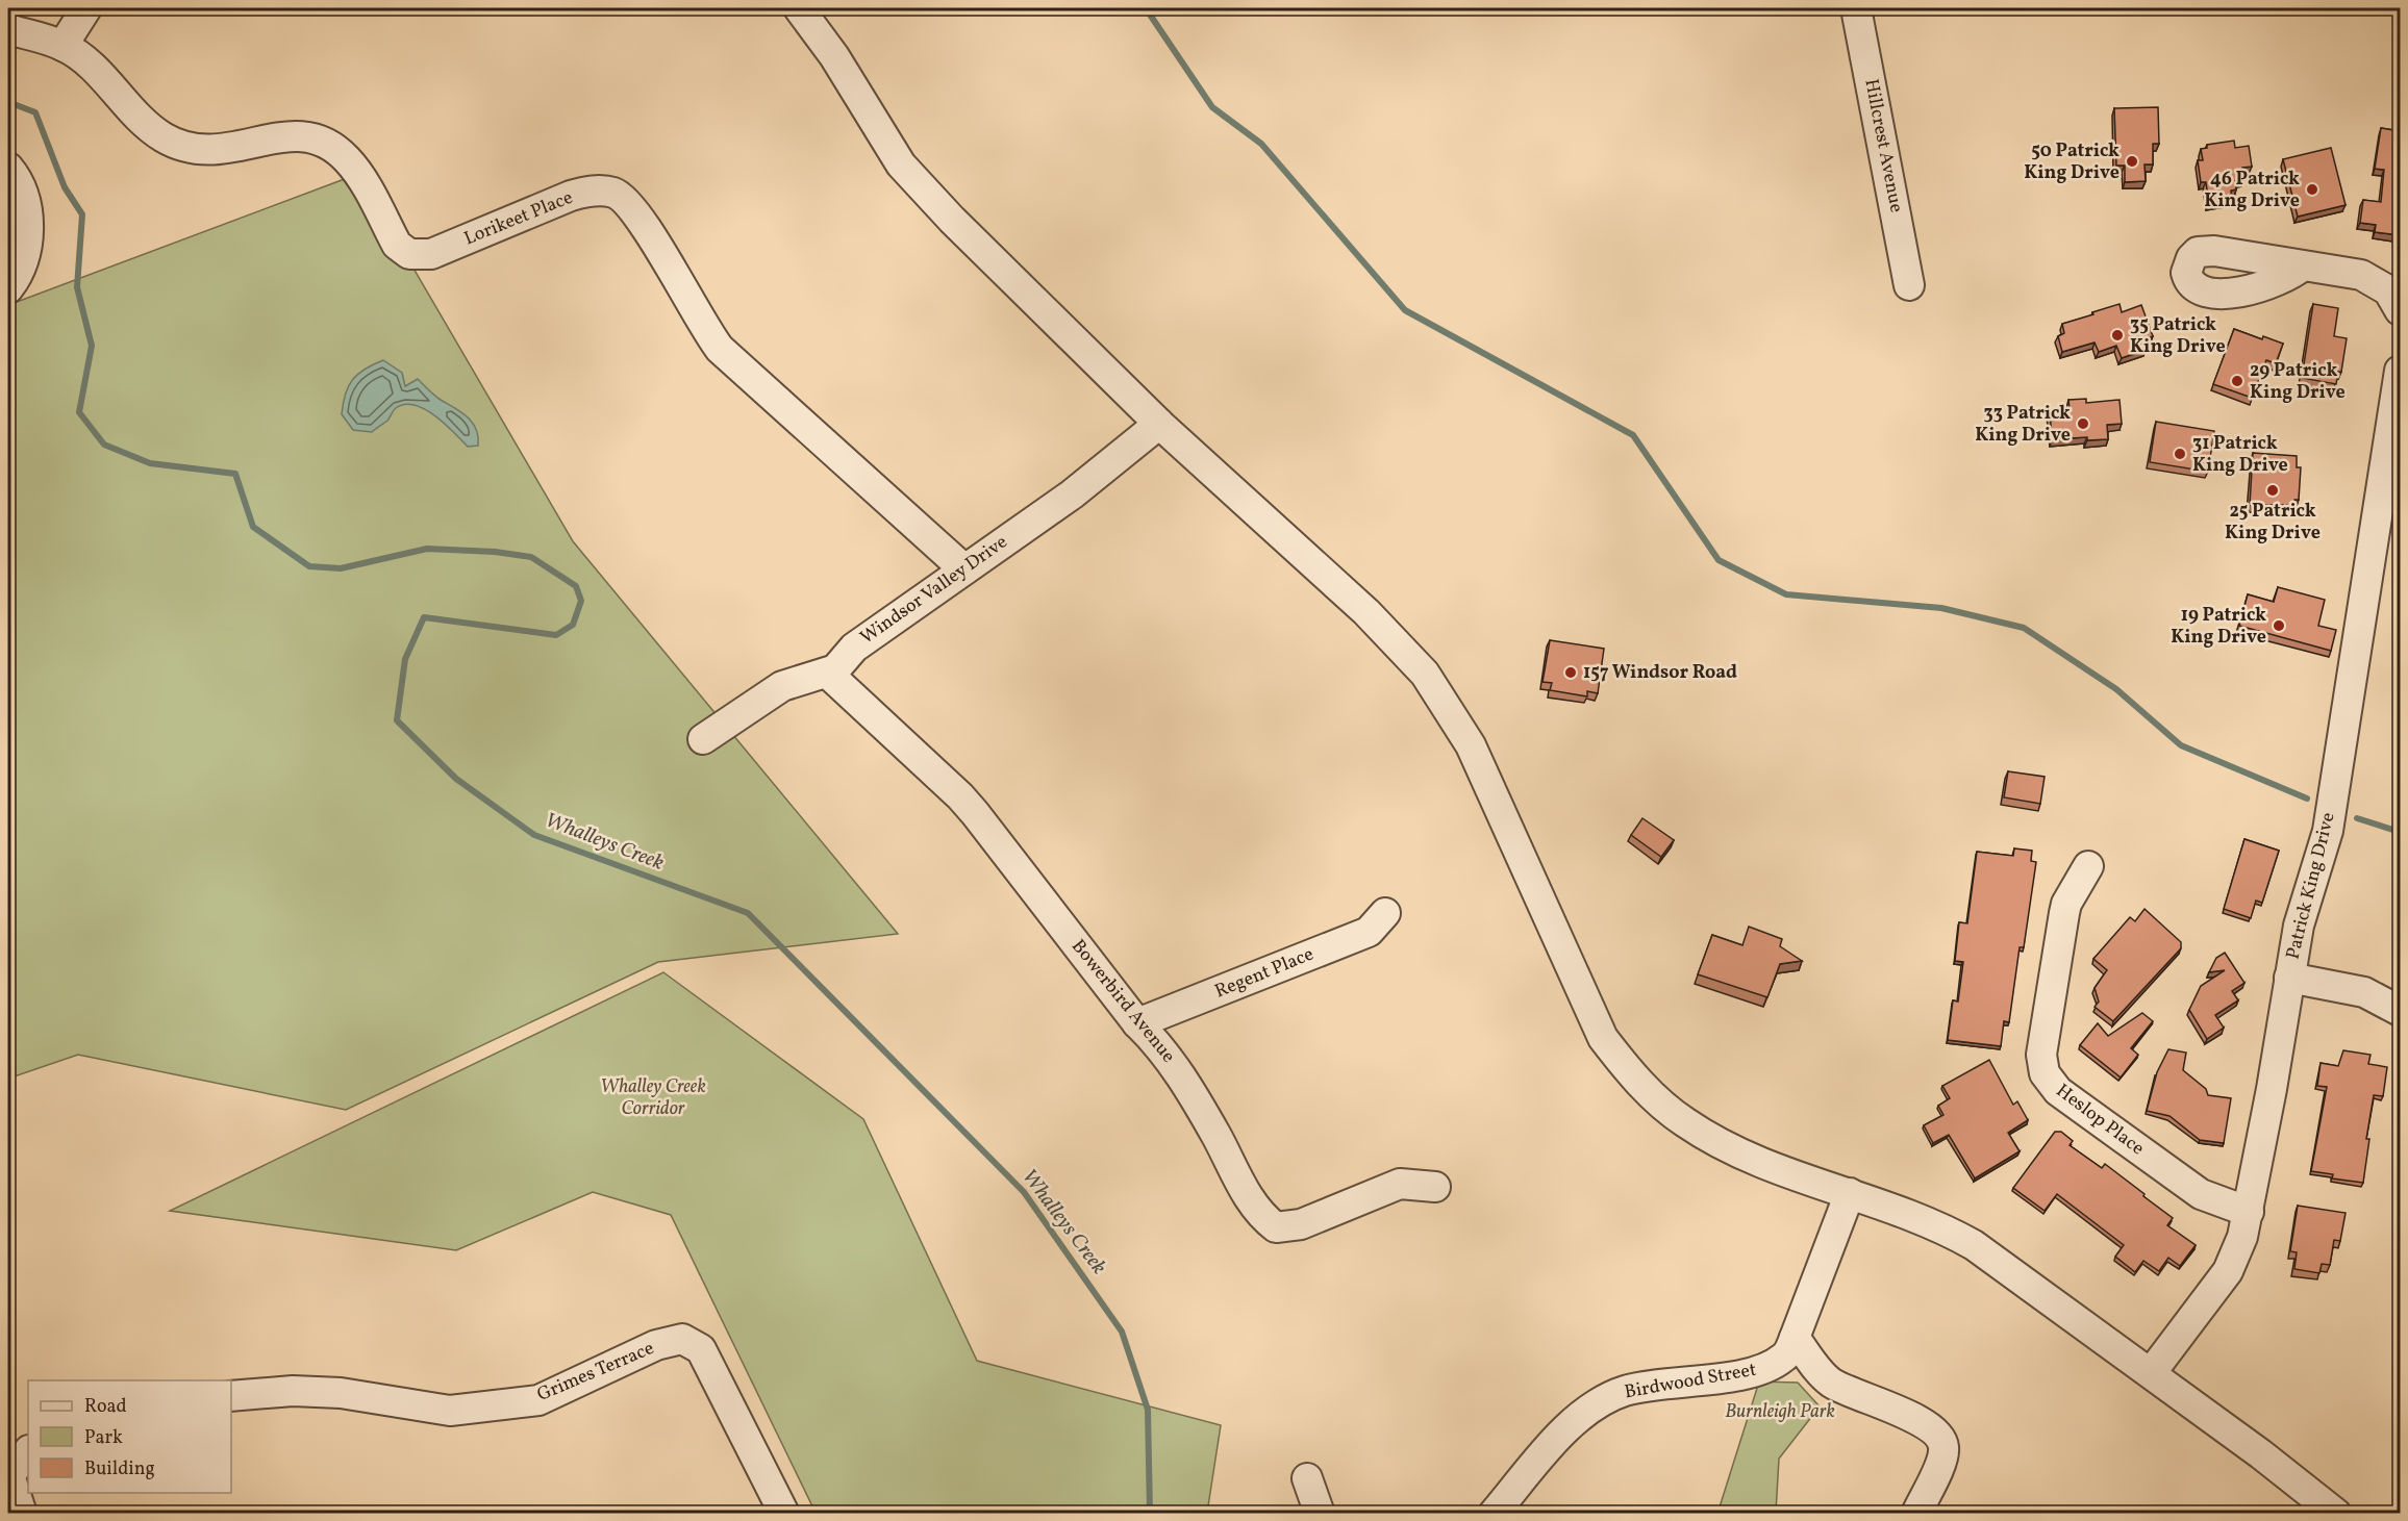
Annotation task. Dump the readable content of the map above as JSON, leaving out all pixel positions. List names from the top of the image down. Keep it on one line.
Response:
{"streets":{"street":["Hillcrest Avenue","Lorikeet Place","Windsor Valley Drive","Patrick King Drive","Regent Place","Bowerbird Avenue","Heslop Place","Grimes Terrace","Birdwood Street"]},"crossings":[["Lorikeet Place","Windsor Valley Drive"],["Windsor Valley Drive","Bowerbird Avenue"],["Patrick King Drive","Heslop Place"],["Regent Place","Bowerbird Avenue"]],"water":["Whalleys Creek"],"parks":["Whalley Creek Corridor","Burnleigh Park"],"places":["50 Patrick King Drive","46 Patrick King Drive","35 Patrick King Drive","29 Patrick King Drive","33 Patrick King Drive","31 Patrick King Drive","25 Patrick King Drive","19 Patrick King Drive","157 Windsor Road"],"legend":["Road","Park","Building"]}
